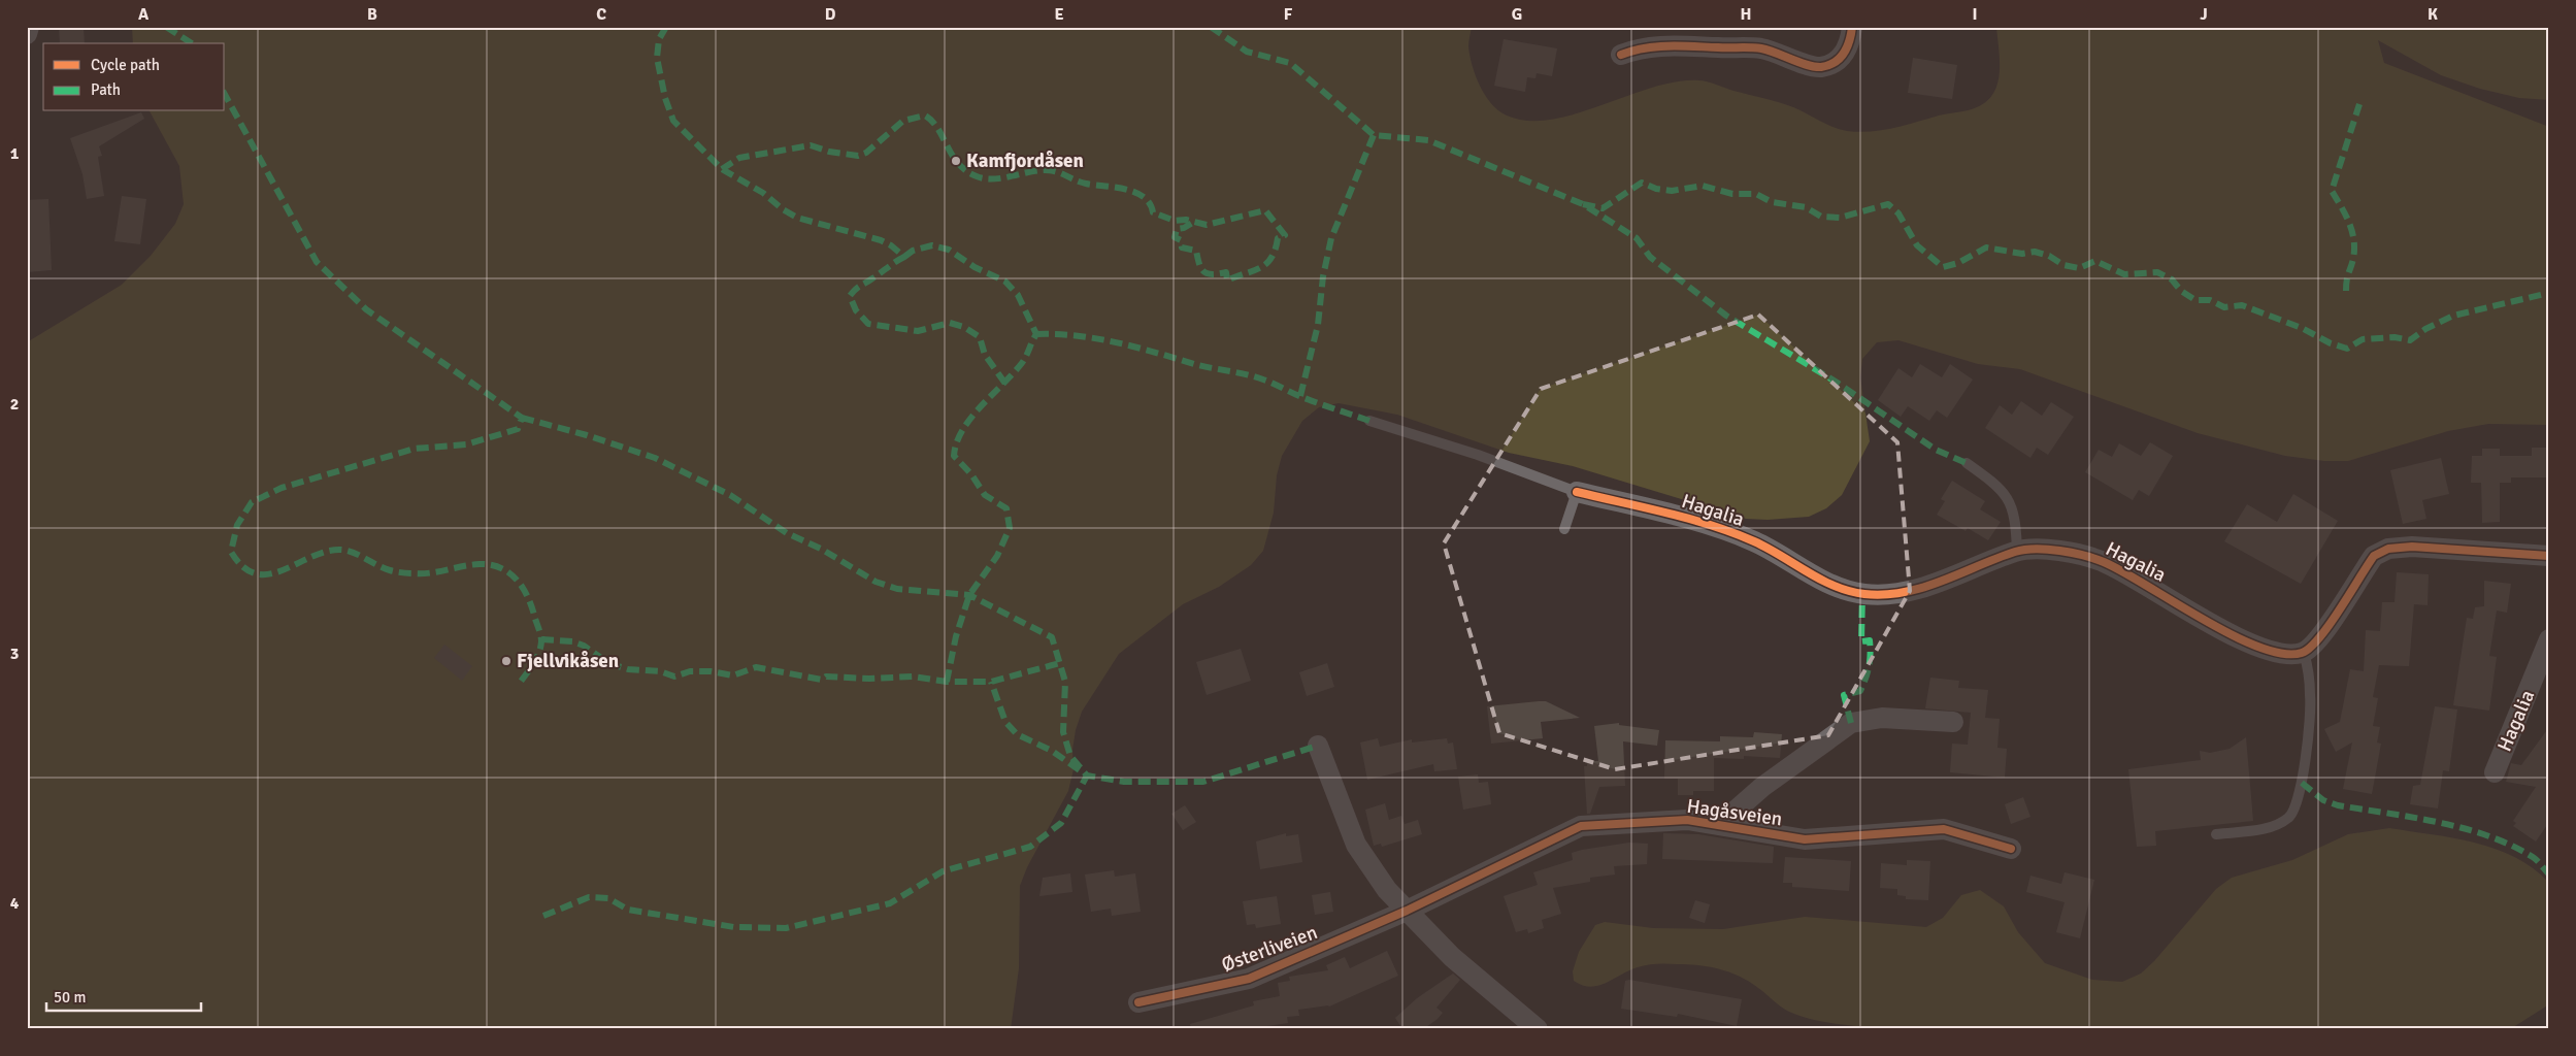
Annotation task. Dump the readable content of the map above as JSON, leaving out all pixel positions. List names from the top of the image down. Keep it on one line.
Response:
{"streets":{"street":["Hagalia","Hagåsveien","Østerliveien"]},"crossings":[["Hagåsveien","Østerliveien"]],"places":["Kamfjordåsen","Fjellvikåsen"],"legend":["Cycle path","Path"],"scale_bar":"50 m","grid":{"columns":["A","B","C","D","E","F","G","H","I","J","K"],"rows":["1","2","3","4"]}}
